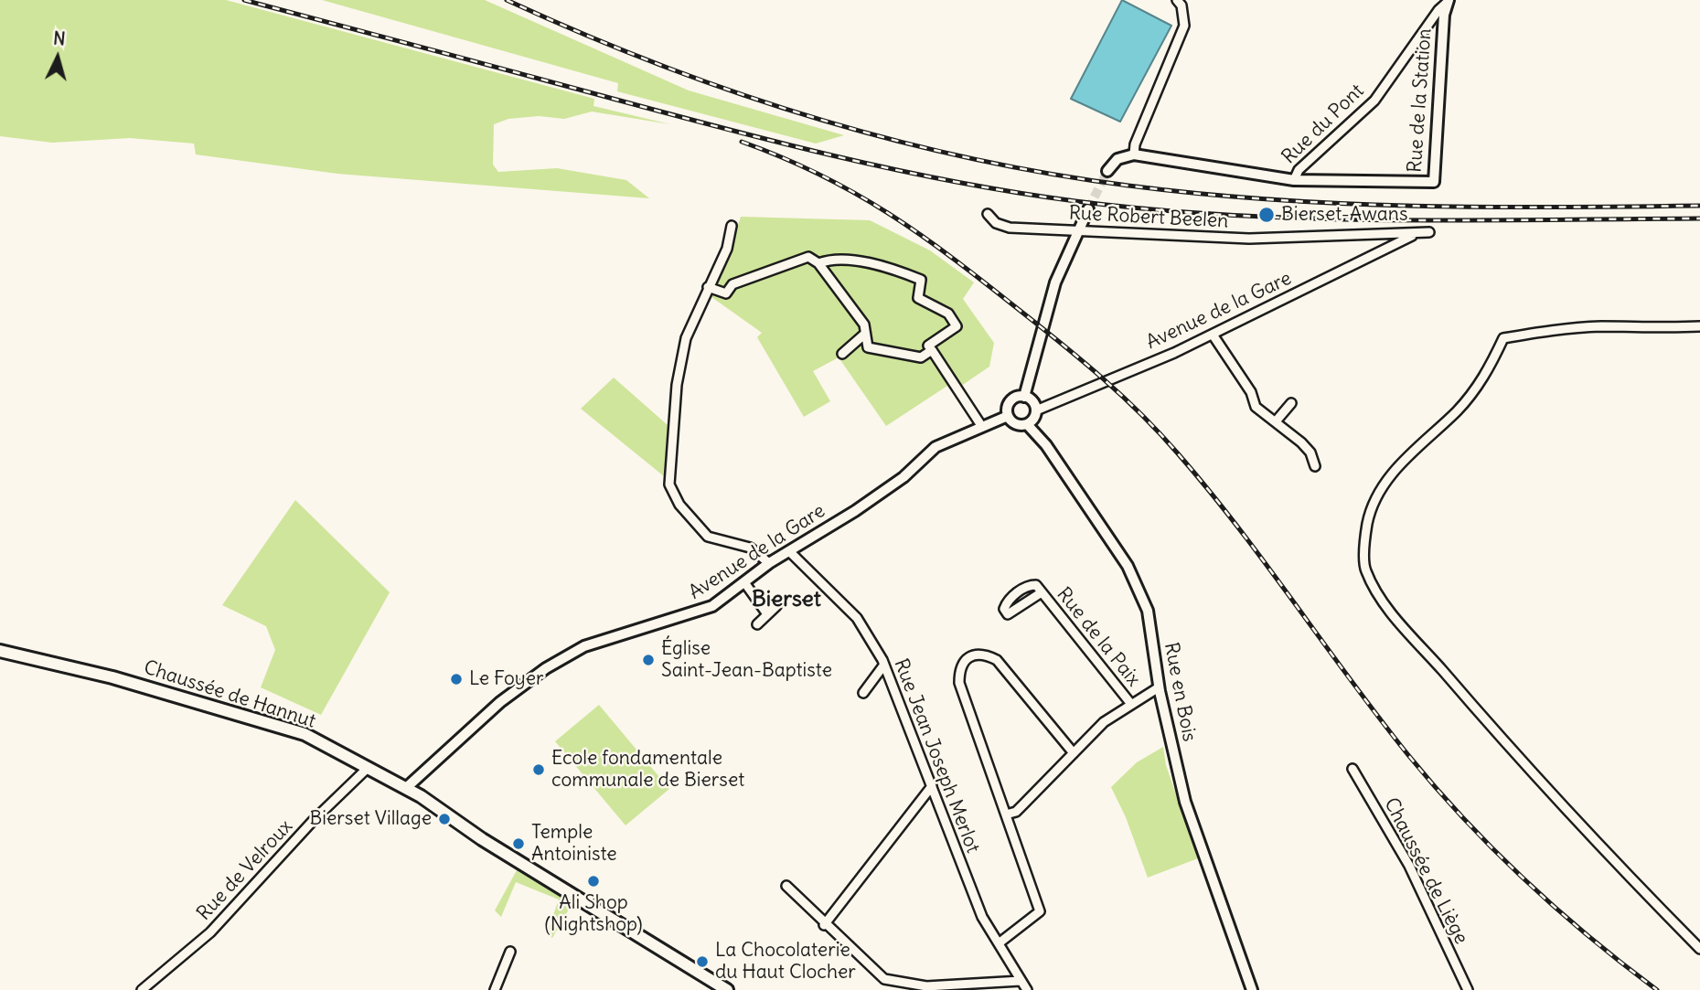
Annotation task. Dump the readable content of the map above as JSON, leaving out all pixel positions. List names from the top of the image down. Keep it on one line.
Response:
{"streets":{"main road":["Chaussée de Hannut"],"street":["Rue de la Station","Rue du Pont","Rue Robert Beelen","Avenue de la Gare","Rue de la Paix","Rue en Bois","Rue Jean Joseph Merlot","Rue de Velroux","Chaussée de Liège"]},"crossings":[["Rue de la Station","Rue du Pont"],["Rue Robert Beelen","Avenue de la Gare"],["Avenue de la Gare","Rue en Bois"],["Avenue de la Gare","Chaussée de Hannut"],["Avenue de la Gare","Rue Jean Joseph Merlot"],["Chaussée de Hannut","Rue de Velroux"]],"districts":["Bierset"],"places":["Bierset-Awans","Église Saint-Jean-Baptiste","Le Foyer","Ecole fondamentale communale de Bierset","Bierset Village","Temple Antoiniste","Ali Shop (Nightshop)","La Chocolaterie du Haut Clocher"],"north":"top"}
